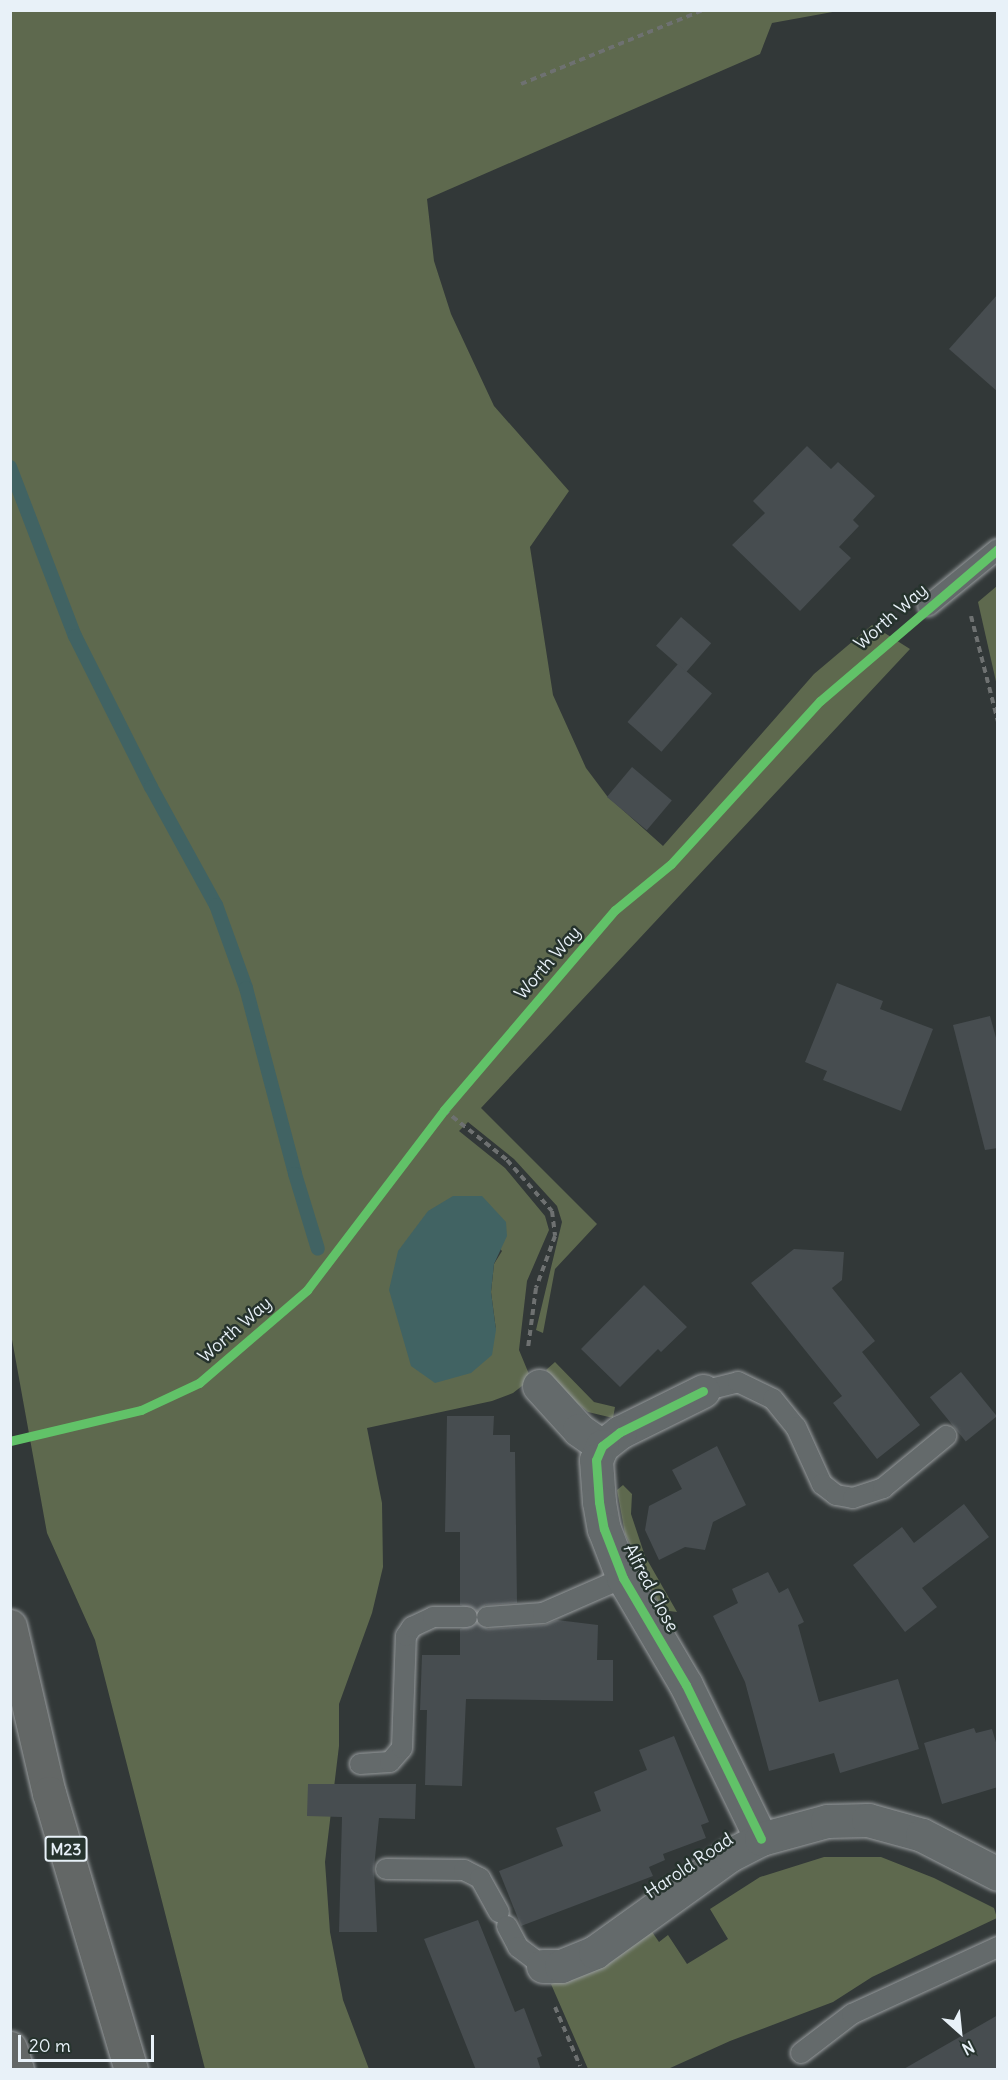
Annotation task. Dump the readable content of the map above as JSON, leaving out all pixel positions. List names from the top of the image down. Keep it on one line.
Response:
{"streets":{"highway":["M23"],"street":["Alfred Close","Harold Road"],"lane":["Worth Way"]},"crossings":[["Alfred Close","Harold Road"]],"scale_bar":"20 m","north":"bottom right"}
